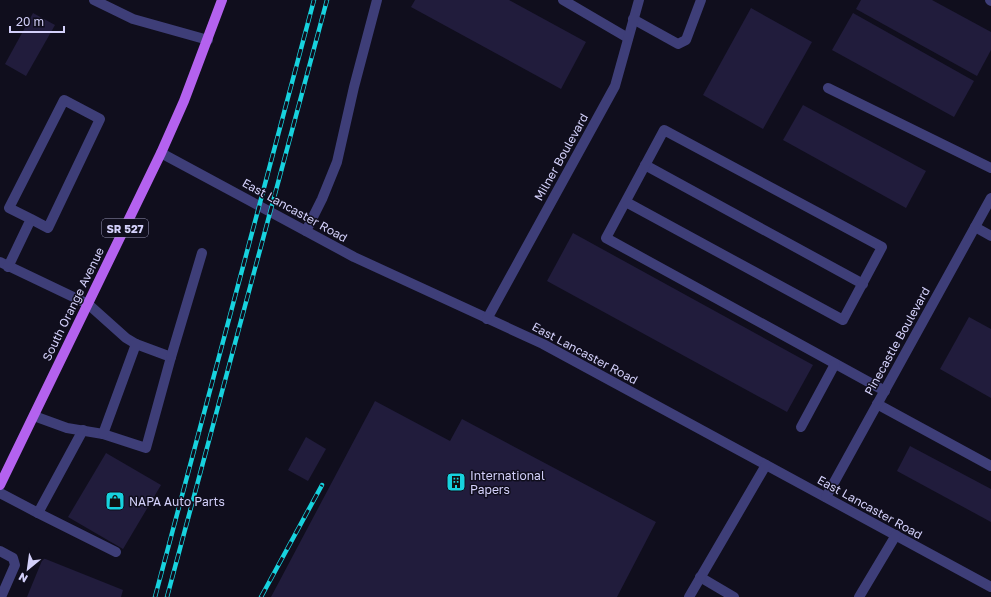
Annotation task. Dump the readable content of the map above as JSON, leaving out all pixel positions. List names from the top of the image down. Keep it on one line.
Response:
{"streets":{"main road":["SR 527","South Orange Avenue"],"street":["Milner Boulevard","East Lancaster Road","Pinecastle Boulevard"]},"crossings":[["Milner Boulevard","East Lancaster Road"],["East Lancaster Road","South Orange Avenue"],["East Lancaster Road","Pinecastle Boulevard"]],"places":{"building":["International Papers"],"shop":["NAPA Auto Parts"]},"scale_bar":"20 m","north":"bottom left"}
